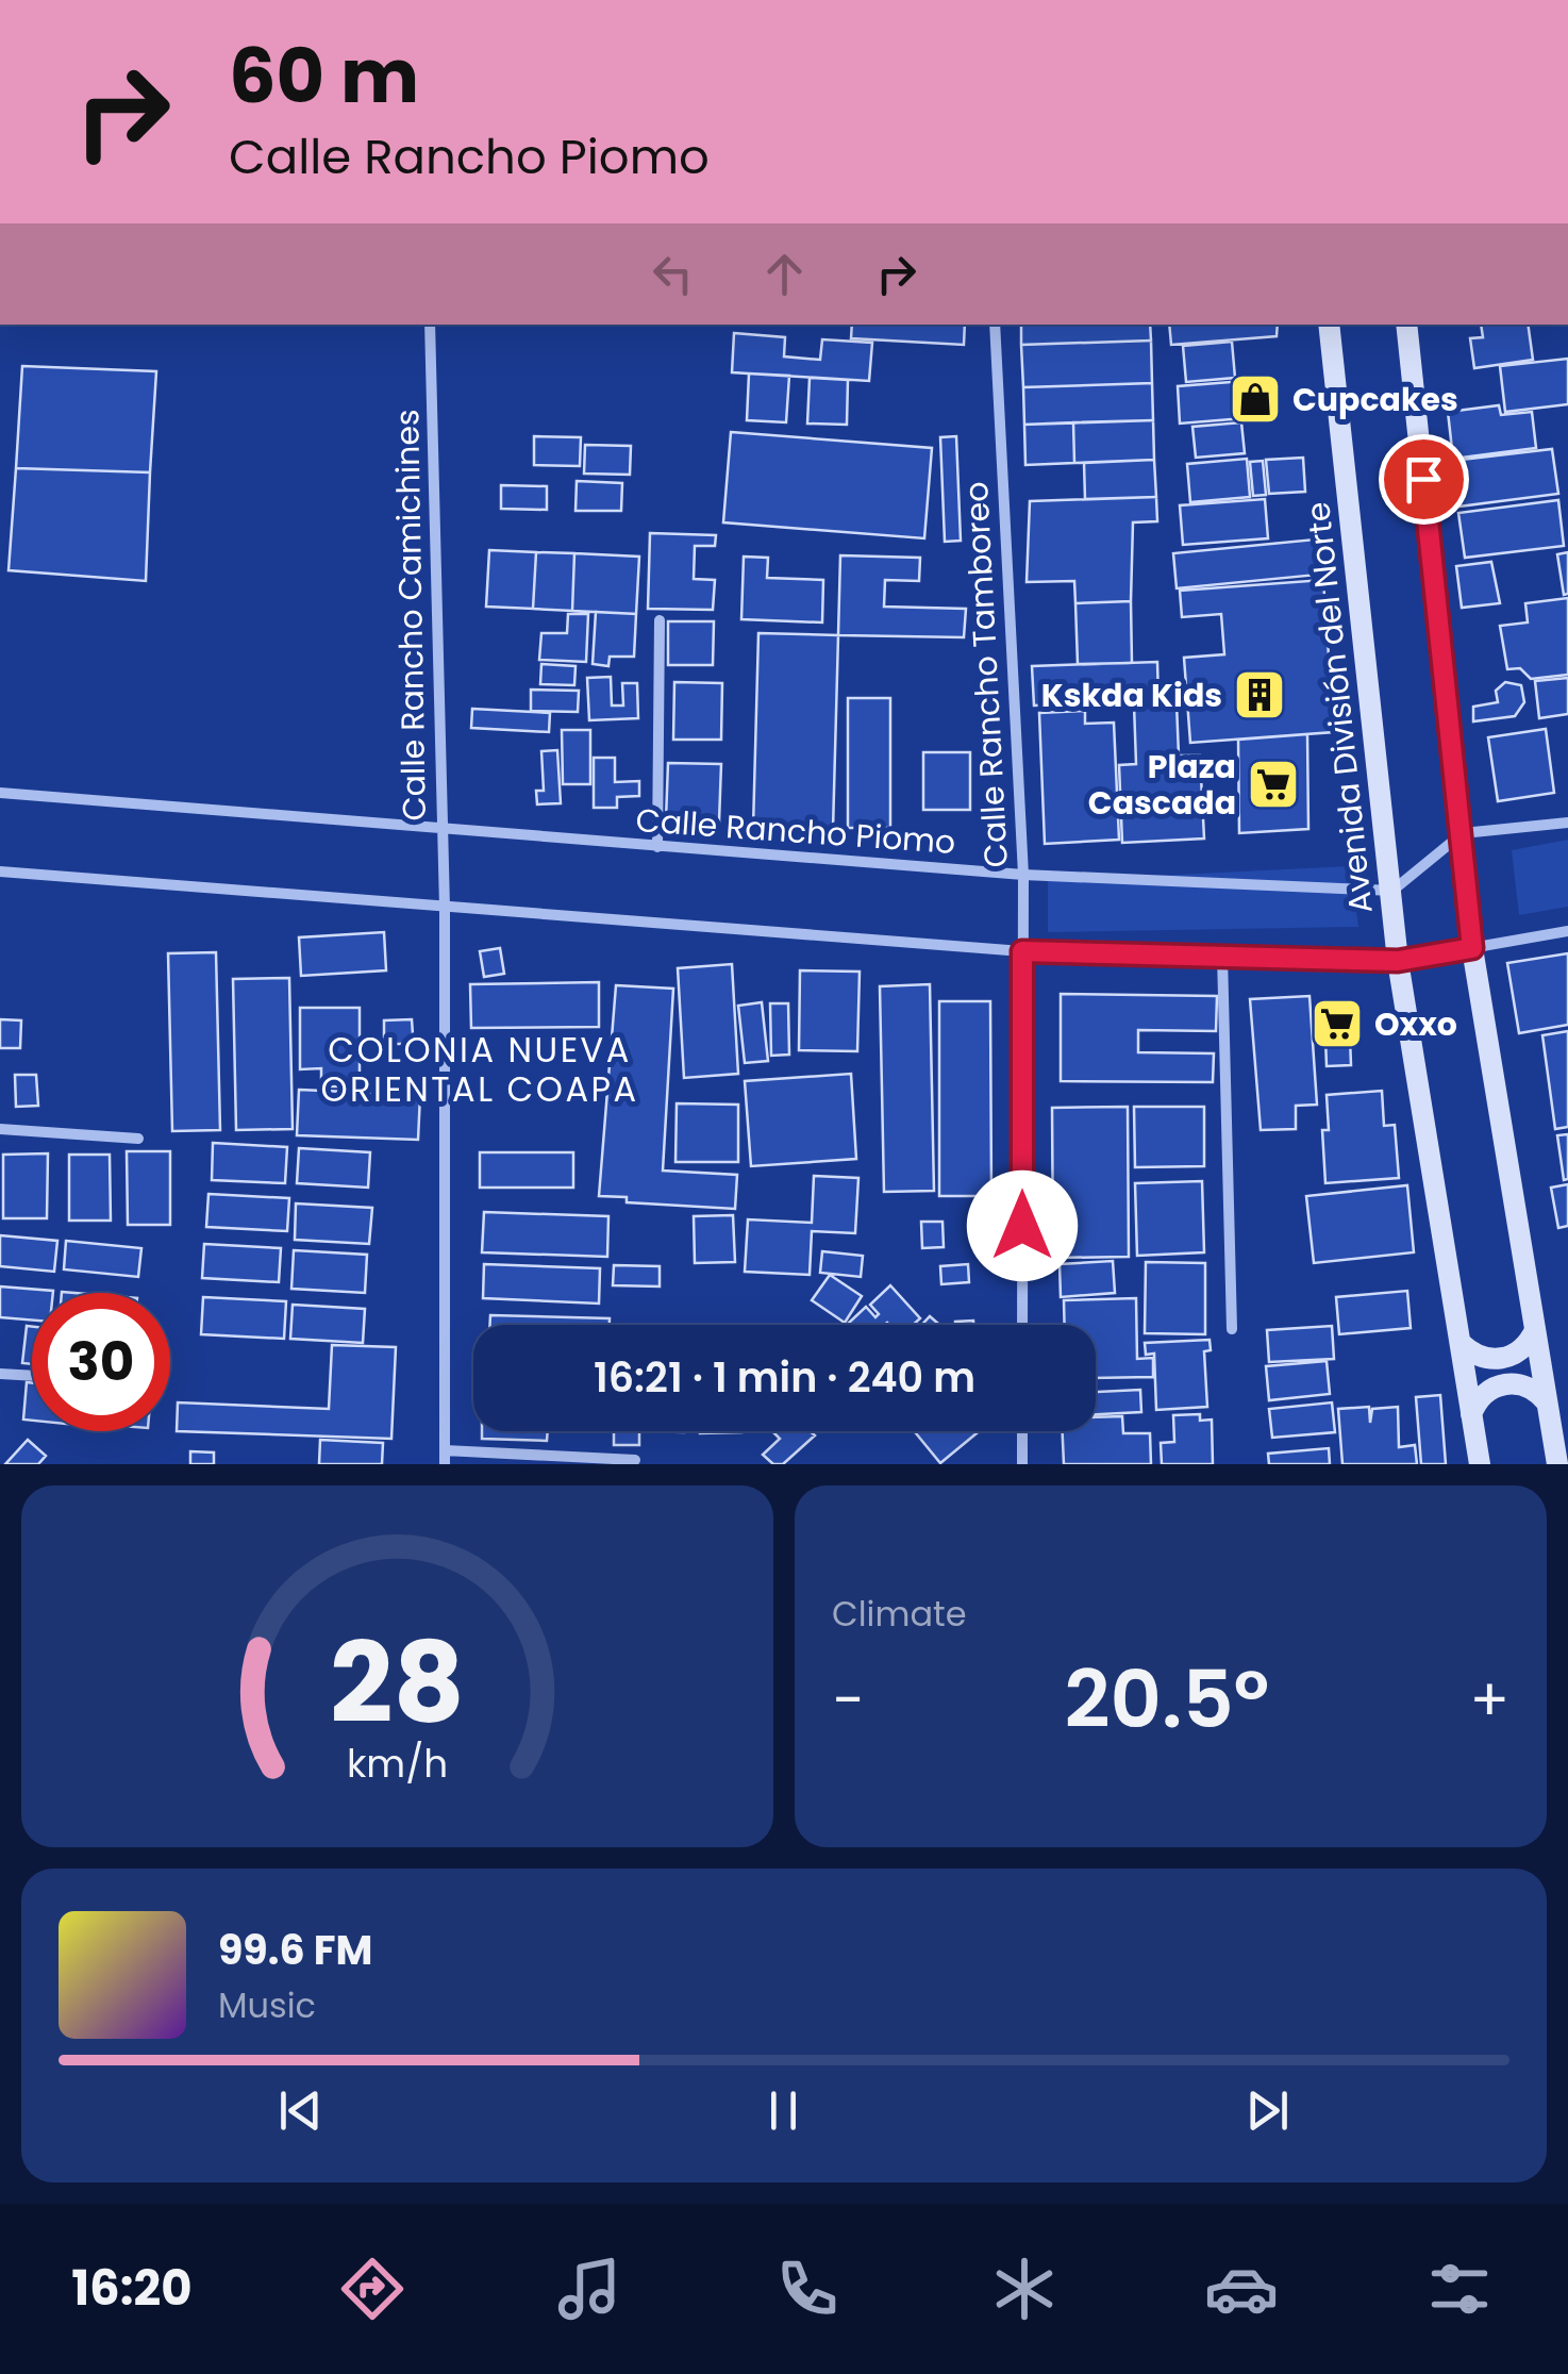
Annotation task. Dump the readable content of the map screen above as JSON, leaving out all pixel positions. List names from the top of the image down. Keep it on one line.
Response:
{"streets":{"main road":["Avenida División del Norte"],"street":["Calle Rancho Camichines","Calle Rancho Tamboreo","Calle Rancho Piomo"]},"crossings":[["Calle Rancho Camichines","Calle Rancho Piomo"],["Calle Rancho Tamboreo","Calle Rancho Piomo"],["Avenida División del Norte","Calle Rancho Piomo"]],"districts":["COLONIA NUEVA ORIENTAL COAPA"],"places":{"shop":["Cupcakes"],"building":["Kskda Kids"],"supermarket":["Plaza Cascada","Oxxo"]},"page":{"turn":["60 m","Calle Rancho Piomo"],"limit":"30","trip":"16:21 · 1 min · 240 m","tile":"Climate","heat":["−","20.5°","+"],"song":["99.6 FM","Music"],"tabs":"16:20","gauge":["28","km/h"]}}
